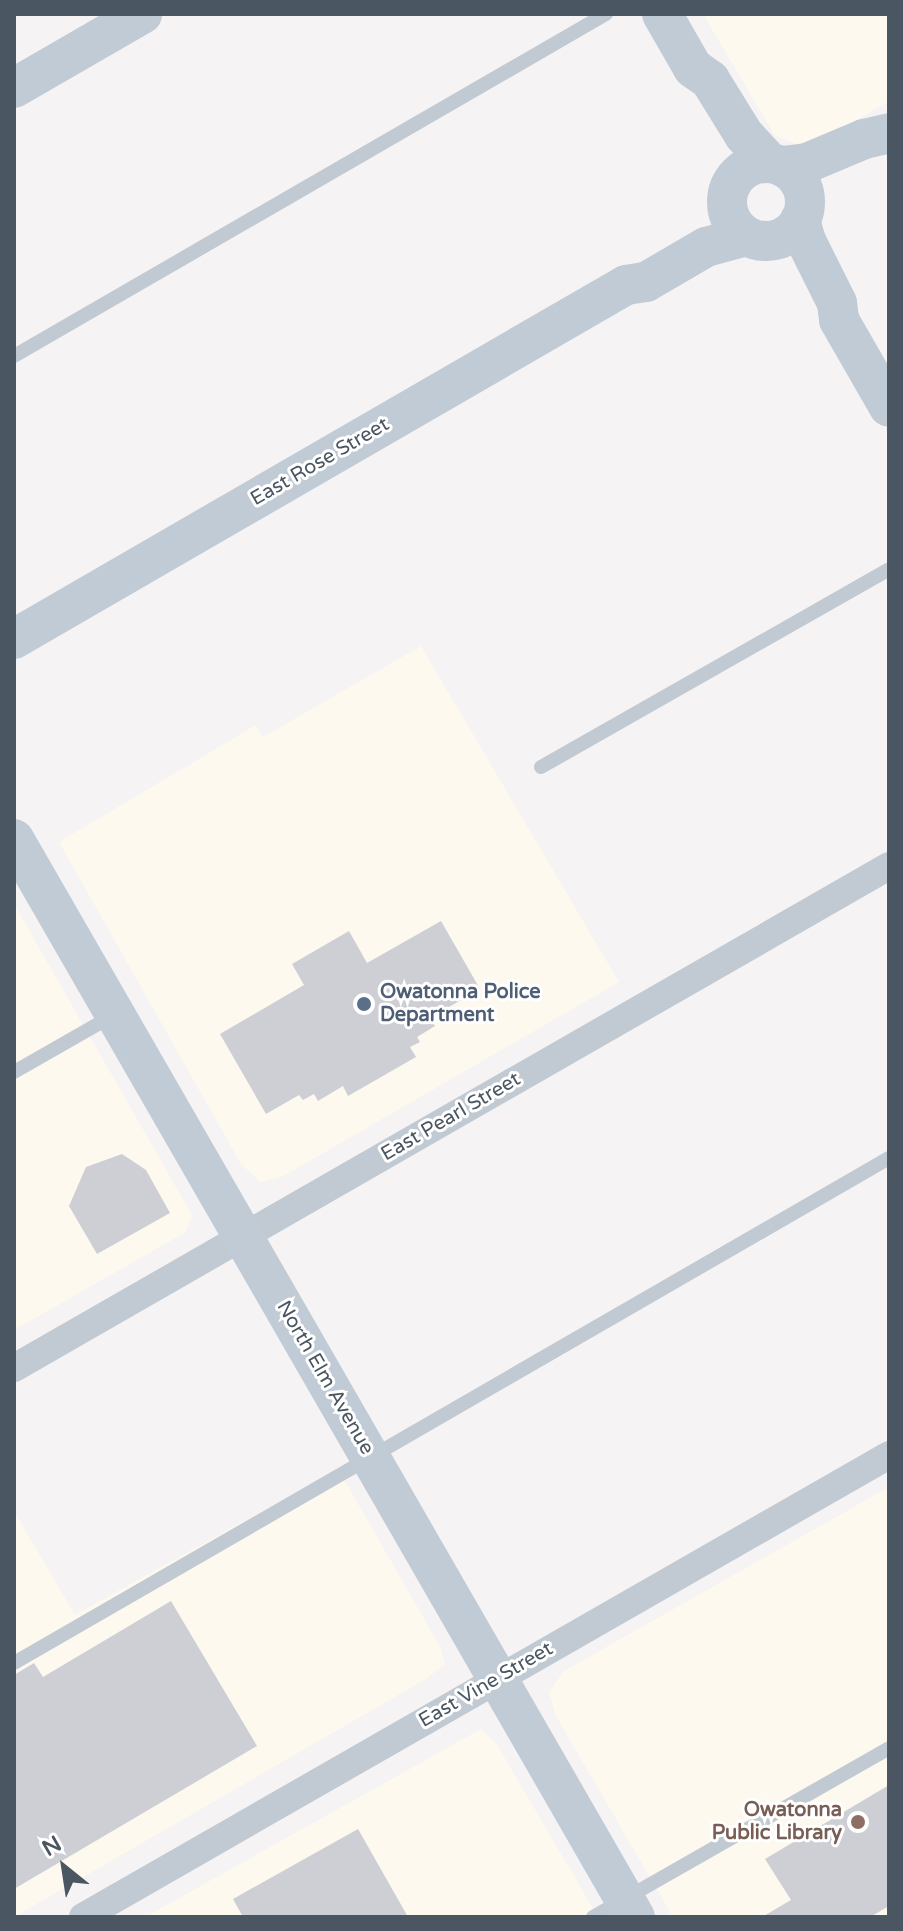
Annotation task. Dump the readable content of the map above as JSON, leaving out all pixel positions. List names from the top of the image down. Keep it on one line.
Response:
{"streets":{"street":["East Rose Street","East Pearl Street","North Elm Avenue","East Vine Street"]},"crossings":[["East Pearl Street","North Elm Avenue"],["North Elm Avenue","East Vine Street"]],"places":["Owatonna Police Department","Owatonna Public Library"],"north":"top left"}
